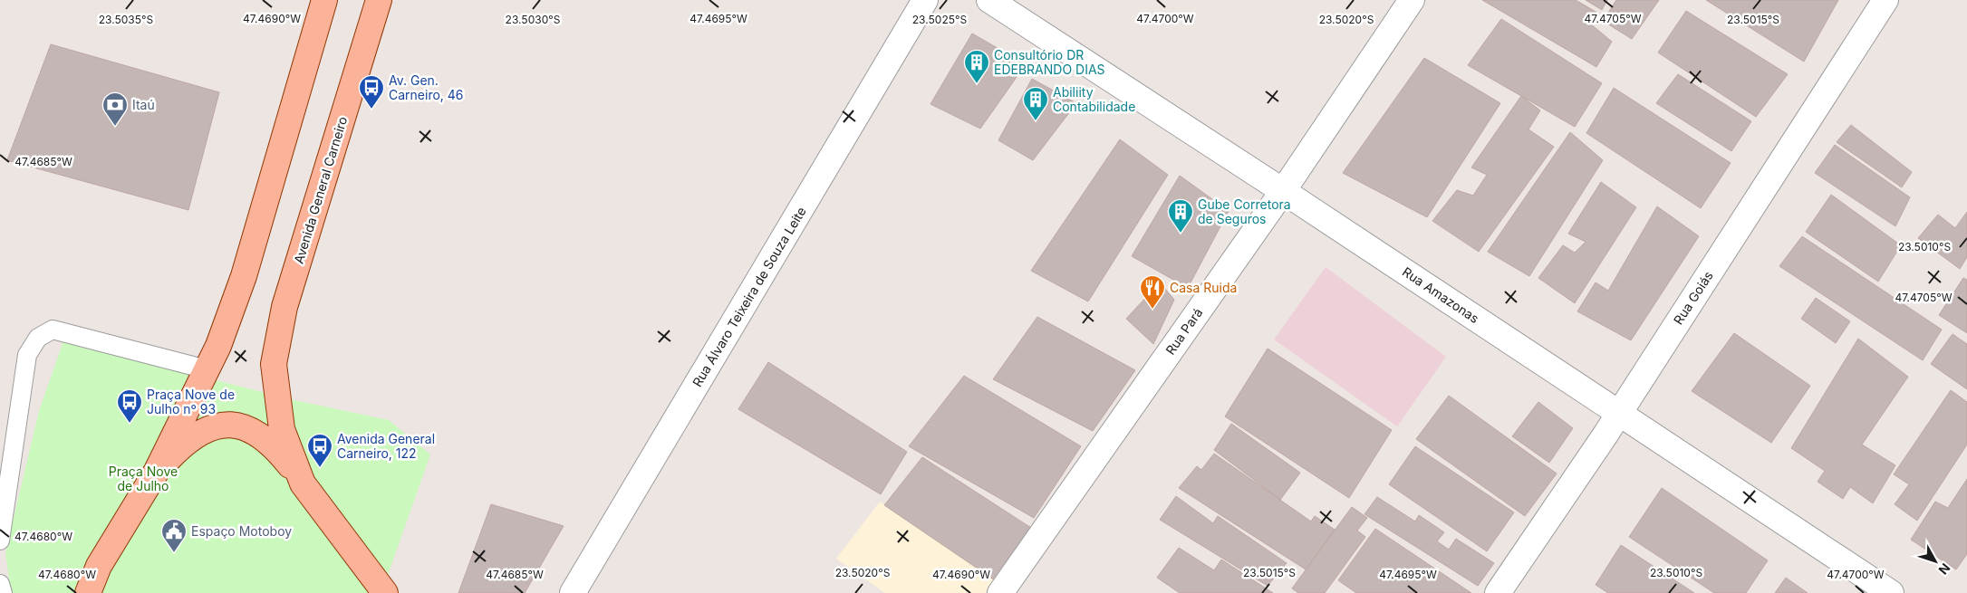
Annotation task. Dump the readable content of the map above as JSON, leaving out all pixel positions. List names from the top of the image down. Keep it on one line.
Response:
{"streets":{"main road":["Avenida General Carneiro"],"street":["Rua Amazonas","Rua Álvaro Teixeira de Souza Leite","Rua Goiás","Rua Pará"]},"crossings":[["Rua Amazonas","Rua Goiás"],["Rua Amazonas","Rua Pará"]],"parks":["Praça Nove de Julho"],"places":{"building":["Consultório DR EDEBRANDO DIAS","Abiliity Contabilidade","Gube Corretora de Seguros"],"bus stop":["Av. Gen. Carneiro, 46","Praça Nove de Julho nº 93","Avenida General Carneiro, 122"],"bank":["Itaú"],"restaurant":["Casa Ruida"],"public building":["Espaço Motoboy"]},"north":"bottom right","coordinates":["47.4690°W","47.4700°W","47.4705°W","47.4695°W","23.5035°S","23.5030°S","23.5025°S","23.5020°S","23.5015°S","47.4685°W","23.5010°S","47.4680°W"]}
